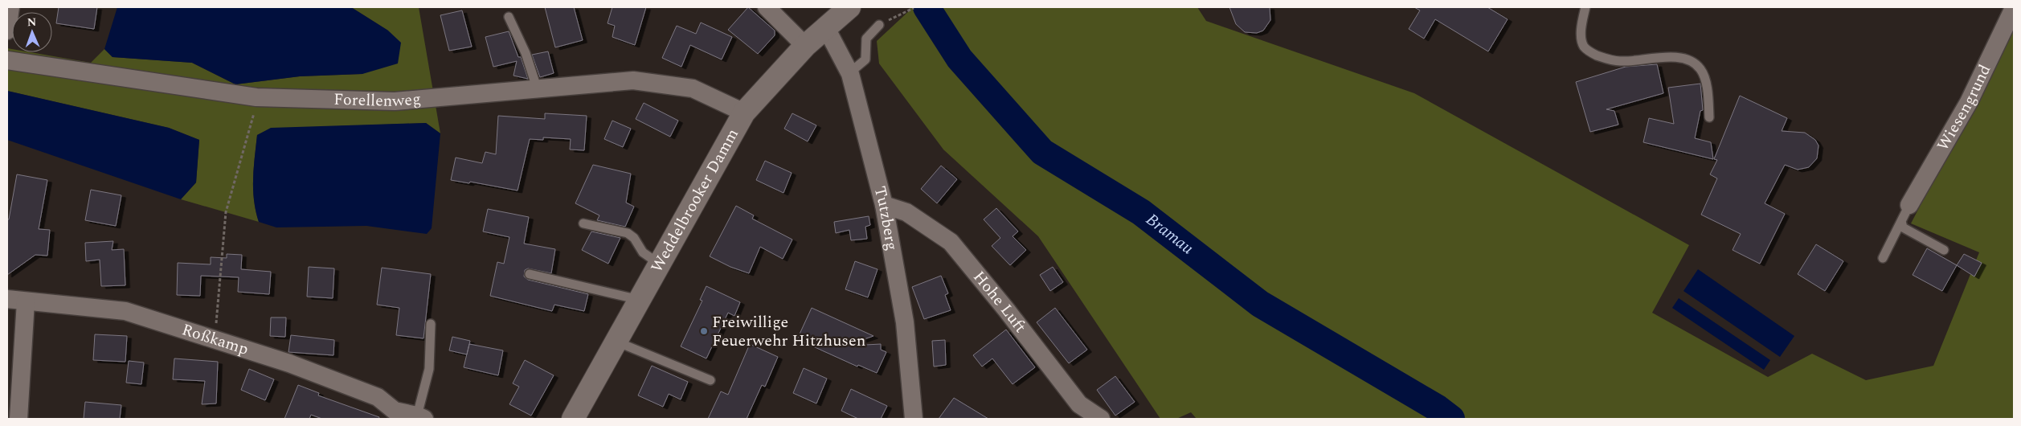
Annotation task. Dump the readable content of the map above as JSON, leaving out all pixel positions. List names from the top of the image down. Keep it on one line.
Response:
{"streets":{"street":["Forellenweg","Wiesengrund","Weddelbrooker Damm","Tutzberg","Hohe Luft","Roßkamp"]},"crossings":[["Forellenweg","Weddelbrooker Damm"],["Weddelbrooker Damm","Tutzberg"],["Tutzberg","Hohe Luft"]],"water":["Bramau"],"places":["Freiwillige Feuerwehr Hitzhusen"],"north":"top"}
